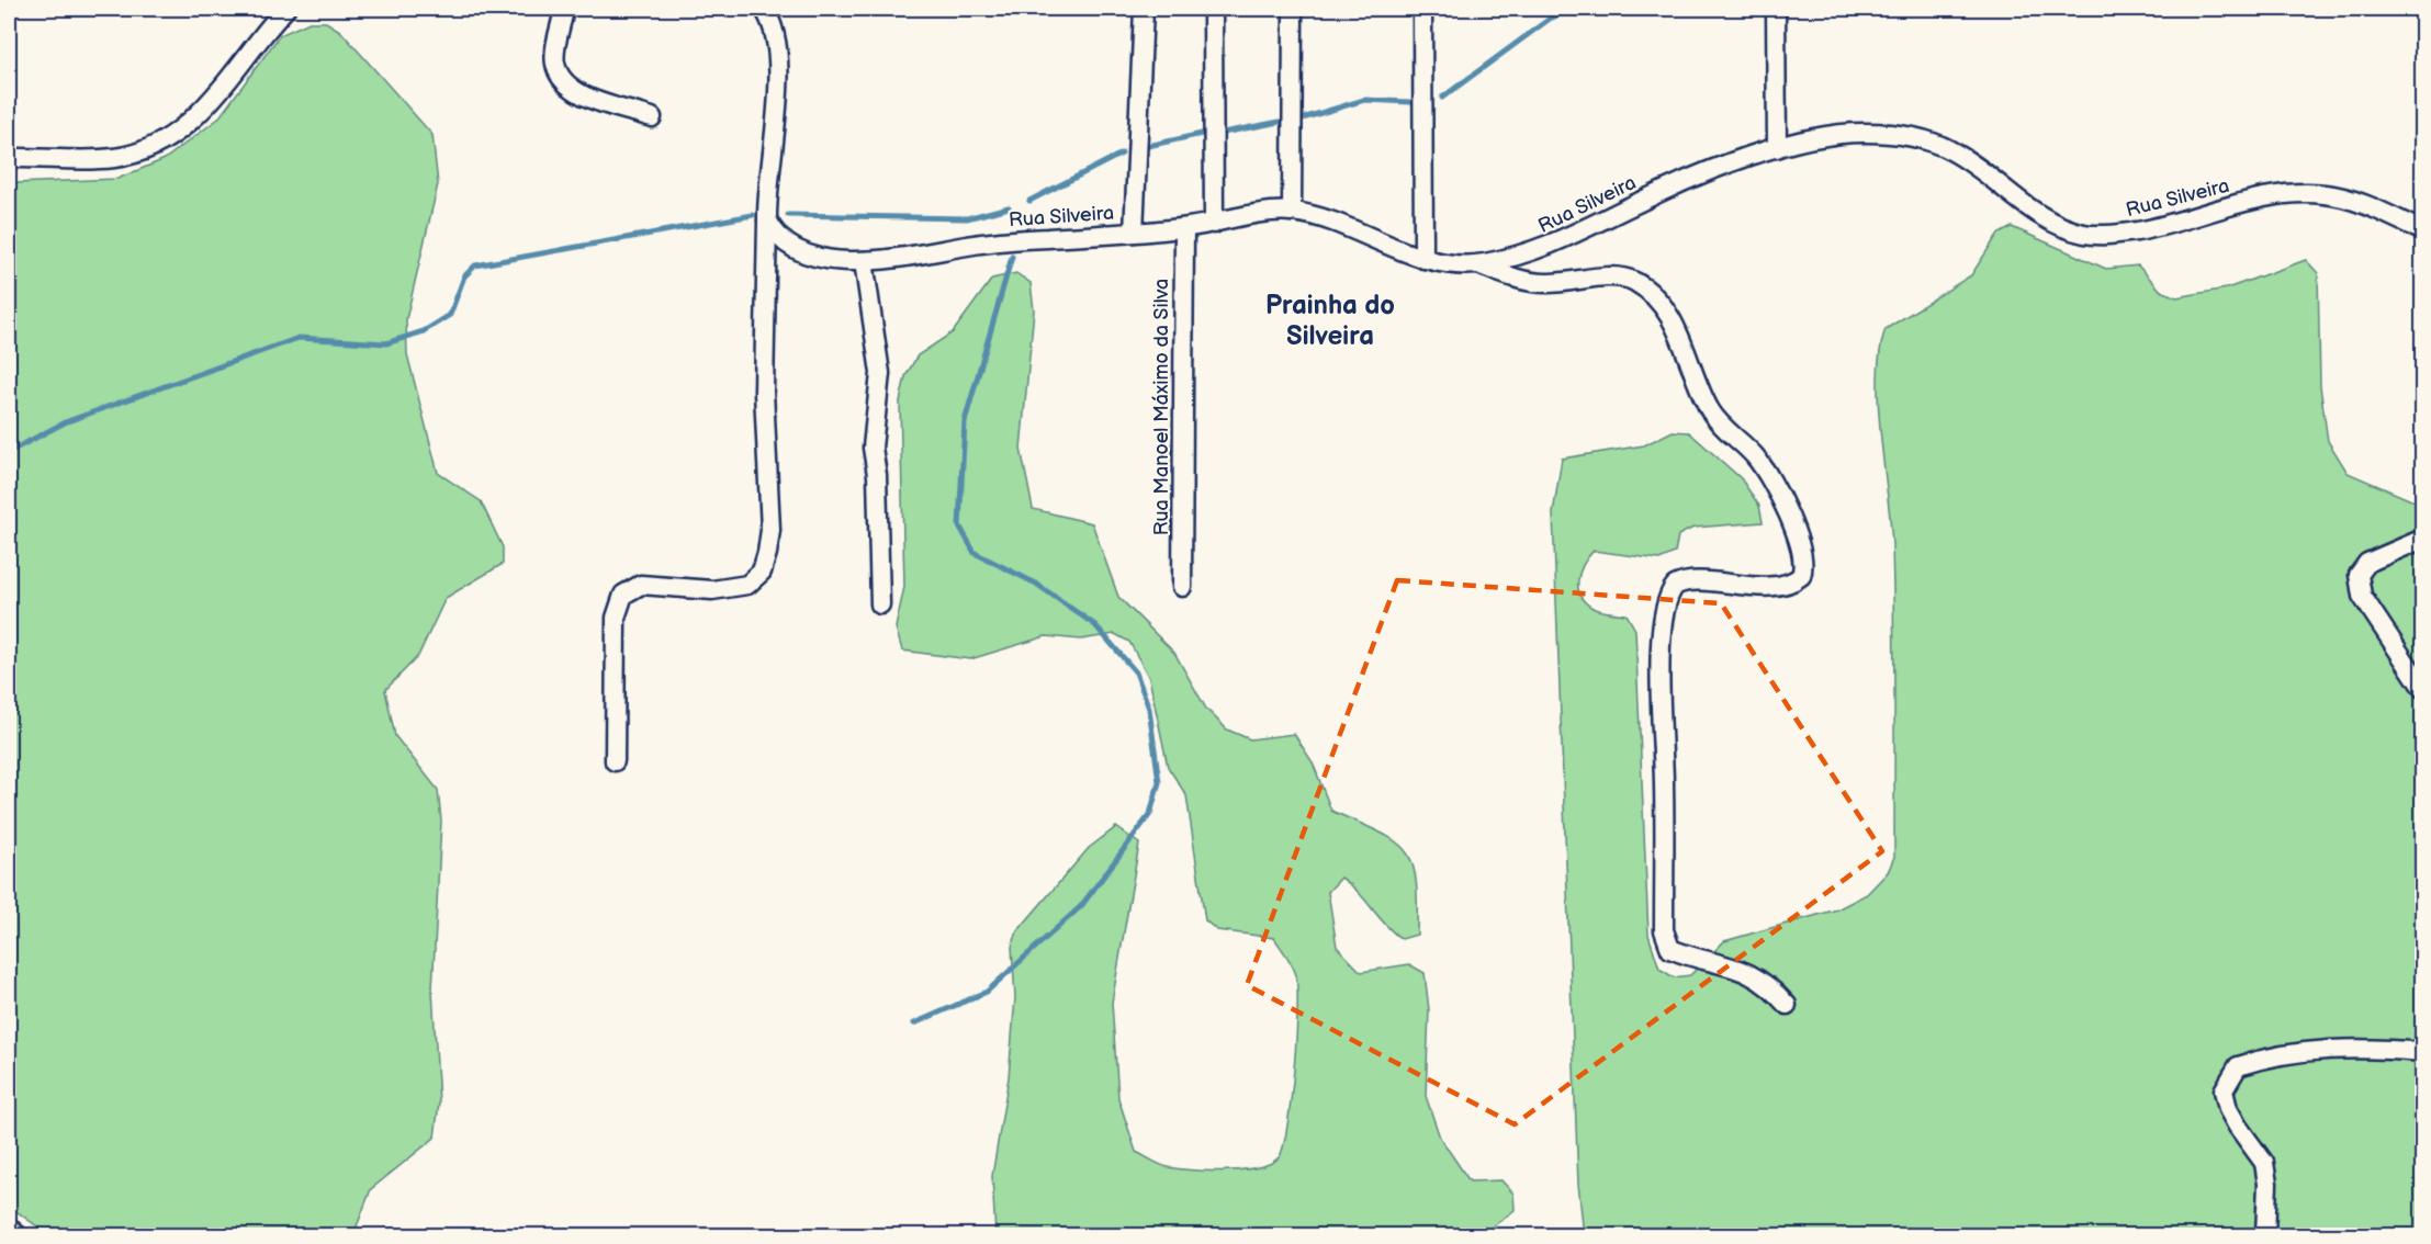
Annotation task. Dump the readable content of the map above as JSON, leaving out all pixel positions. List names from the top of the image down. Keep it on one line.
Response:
{"streets":{"street":["Rua Silveira","Rua Manoel Máximo da Silva"]},"crossings":[["Rua Silveira","Rua Manoel Máximo da Silva"]],"districts":["Prainha do Silveira"]}
